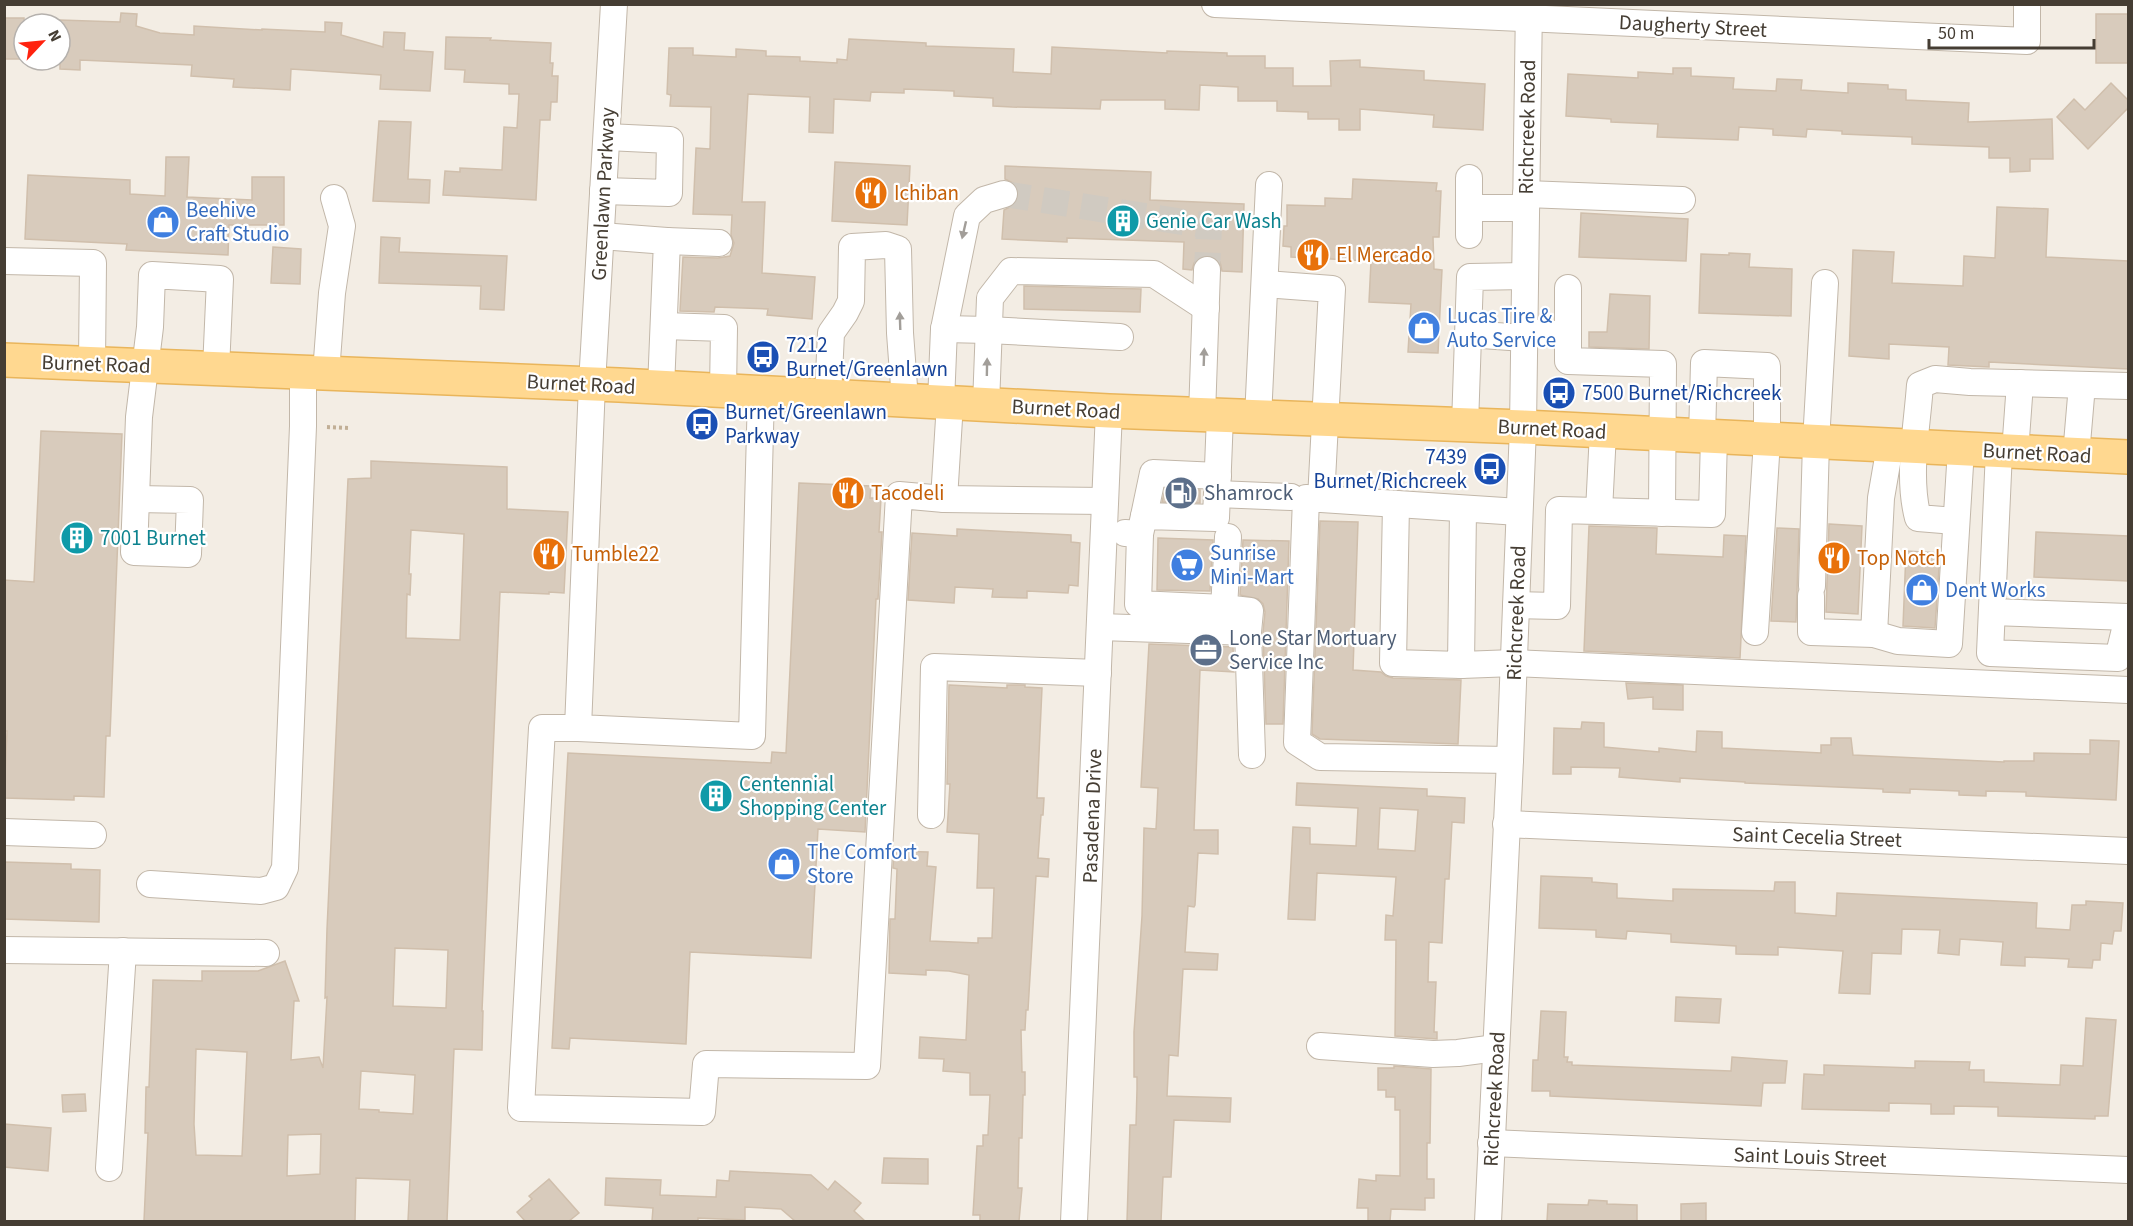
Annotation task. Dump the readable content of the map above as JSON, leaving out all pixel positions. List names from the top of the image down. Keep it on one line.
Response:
{"streets":{"main road":["Burnet Road"],"street":["Daugherty Street","Richcreek Road","Greenlawn Parkway","Pasadena Drive","Saint Cecelia Street","Saint Louis Street"]},"crossings":[["Daugherty Street","Richcreek Road"],["Richcreek Road","Burnet Road"],["Richcreek Road","Saint Cecelia Street"],["Richcreek Road","Saint Louis Street"],["Greenlawn Parkway","Burnet Road"],["Burnet Road","Pasadena Drive"]],"places":{"restaurant":["Ichiban","El Mercado","Tacodeli","Tumble22","Top Notch"],"building":["Genie Car Wash","7001 Burnet","Centennial Shopping Center"],"shop":["Beehive Craft Studio","Lucas Tire & Auto Service","Dent Works","The Comfort Store"],"bus stop":["7212 Burnet/Greenlawn","7500 Burnet/Richcreek","Burnet/Greenlawn Parkway","7439 Burnet/Richcreek"],"fuel station":["Shamrock"],"supermarket":["Sunrise Mini-Mart"],"office":["Lone Star Mortuary Service Inc"]},"scale_bar":"50 m","north":"top right"}
